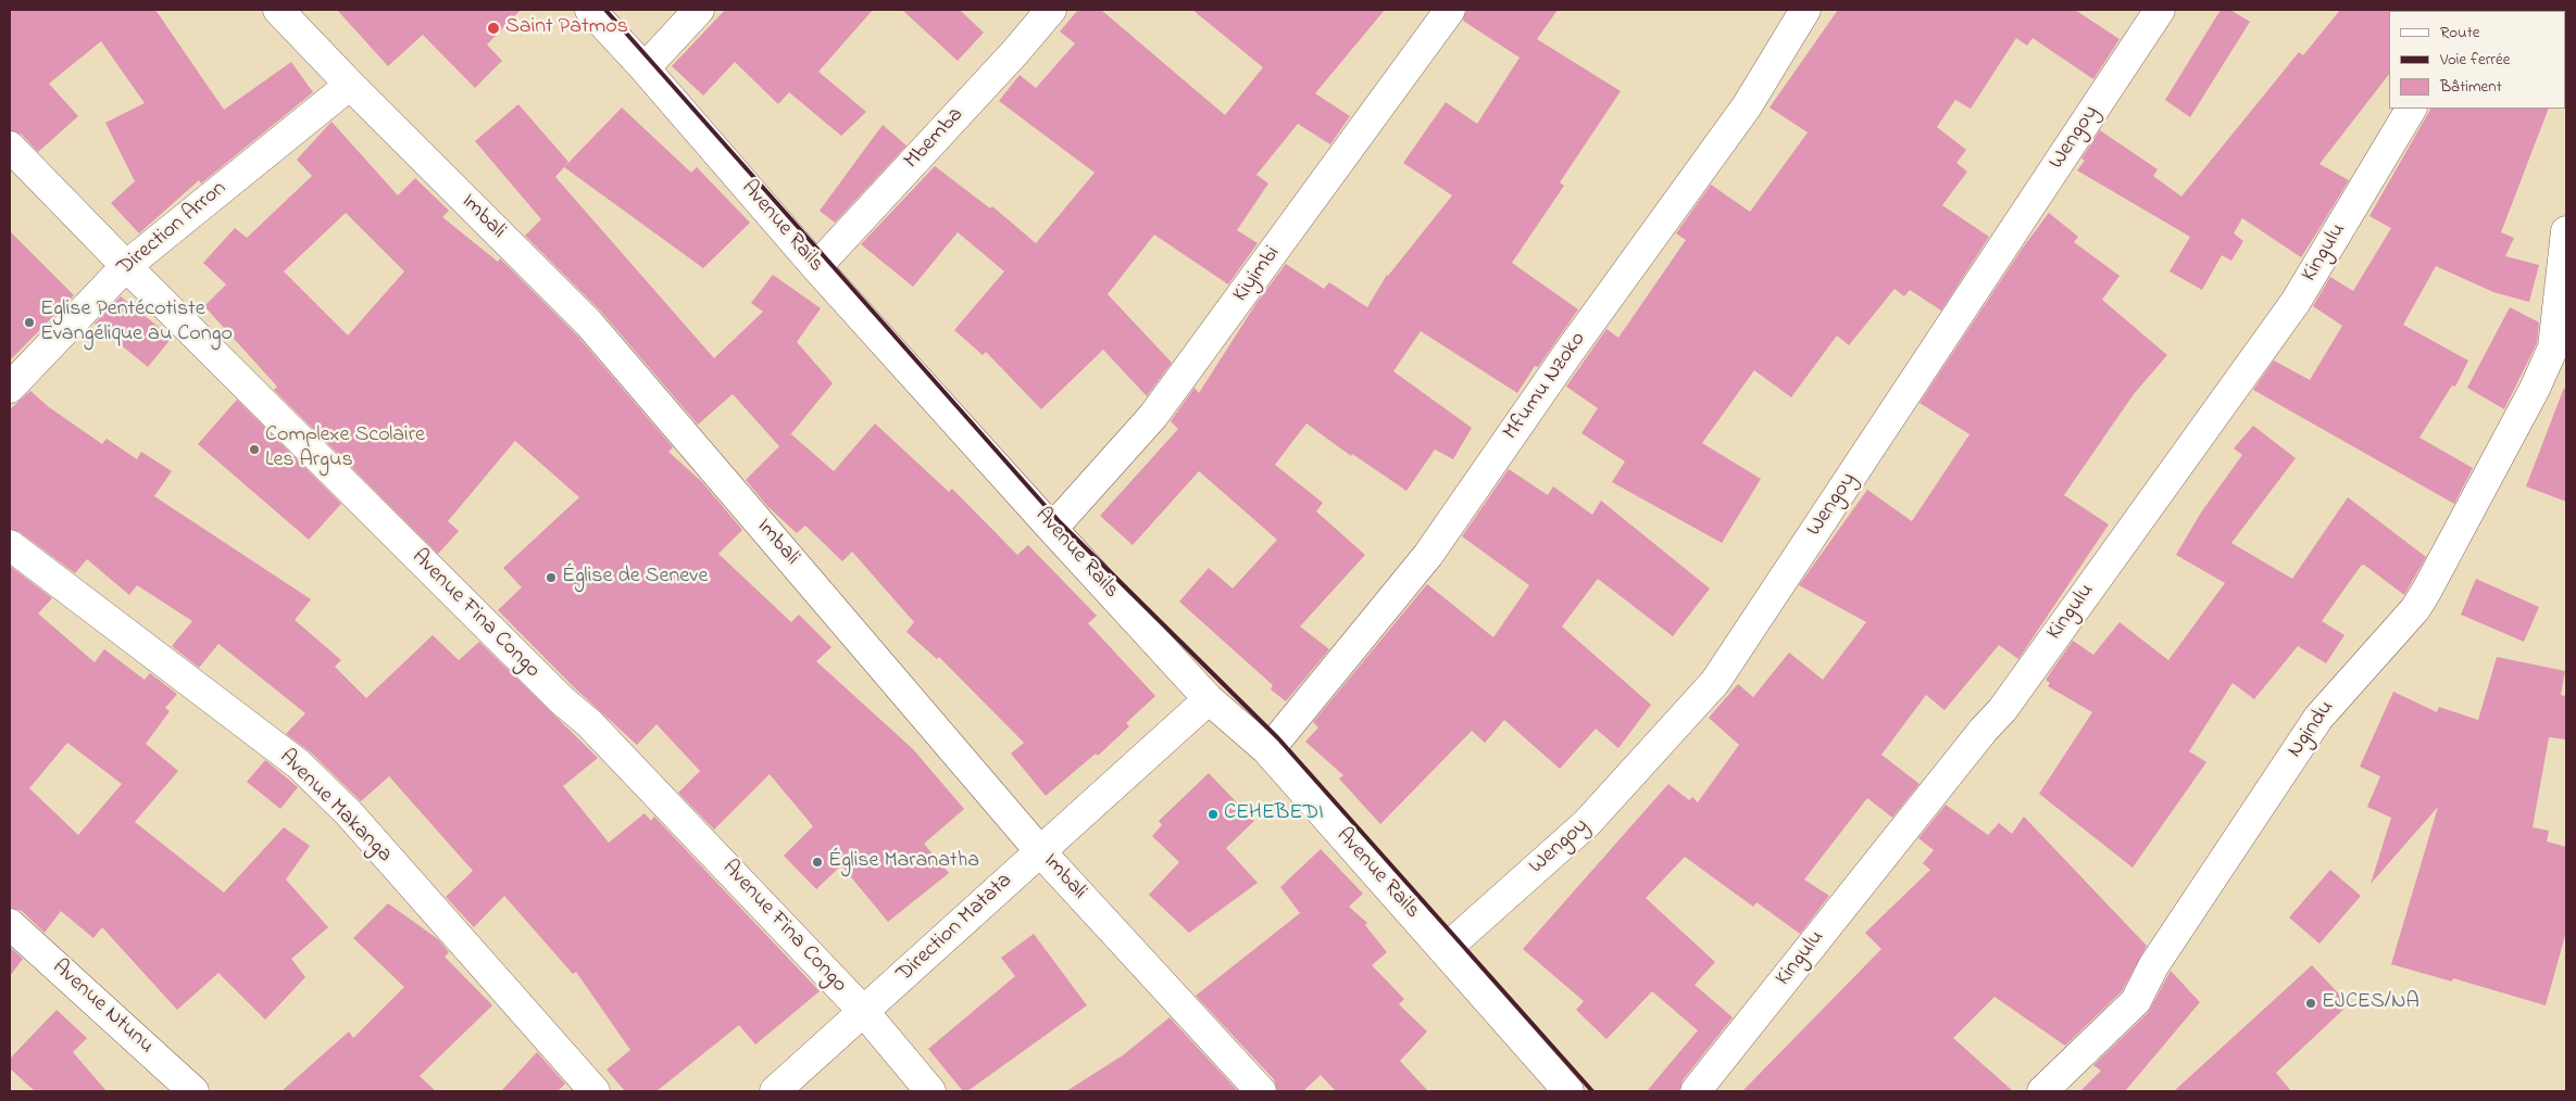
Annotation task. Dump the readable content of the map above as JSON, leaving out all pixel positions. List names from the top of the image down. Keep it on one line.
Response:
{"streets":{"street":["Wengoy","Mbemba","Imbali","Avenue Rails","Direction Arron","Kingulu","Kiyimbi","Mfumu Nzoko","Avenue Fina Congo","Ngindu","Avenue Makanga","Direction Matata","Avenue Ntunu"]},"crossings":[["Wengoy","Avenue Rails"],["Mbemba","Avenue Rails"],["Imbali","Direction Arron"],["Imbali","Direction Matata"],["Avenue Rails","Kiyimbi"],["Avenue Rails","Mfumu Nzoko"],["Avenue Rails","Direction Matata"],["Direction Arron","Avenue Fina Congo"],["Avenue Fina Congo","Direction Matata"]],"places":["Saint Patmos","Eglise Pentécotiste Evangélique au Congo","Complexe Scolaire Les Argus","Église de Seneve","CEHEBEDI","Église Maranatha","EJCES/NA"],"legend":["Route","Voie ferrée","Bâtiment"]}
